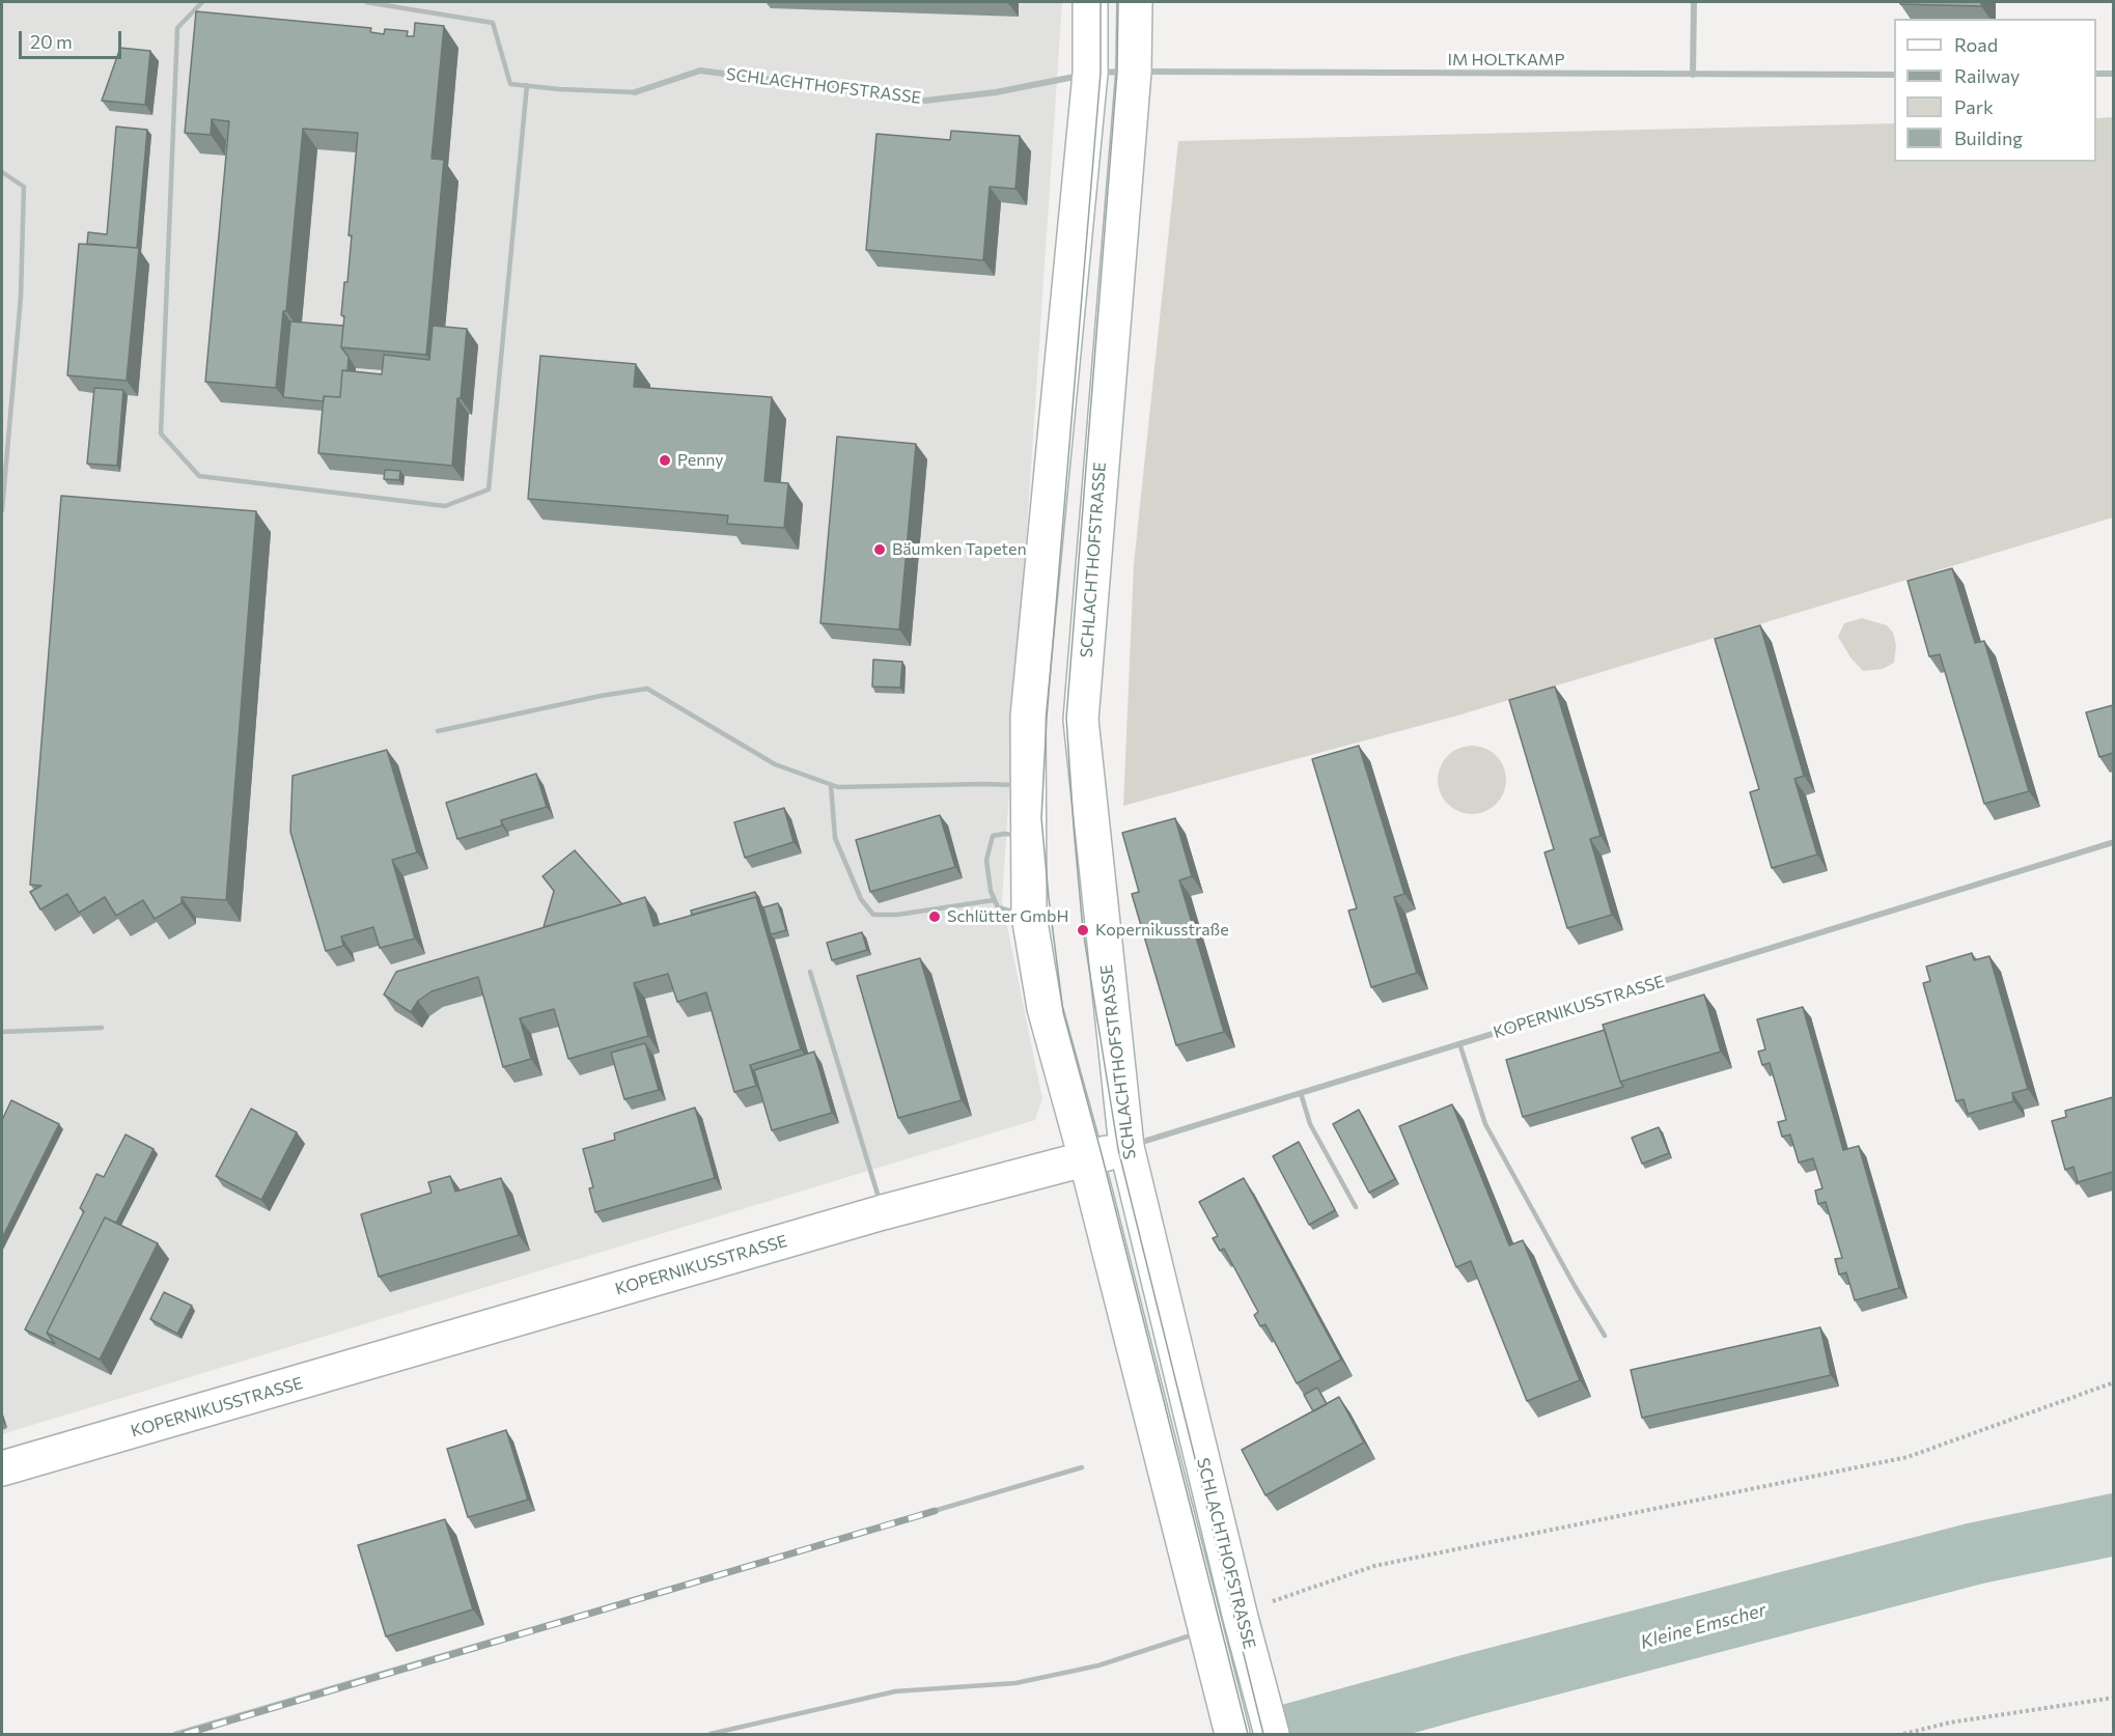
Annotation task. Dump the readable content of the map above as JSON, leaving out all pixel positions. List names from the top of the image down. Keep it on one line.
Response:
{"streets":{"street":["IM HOLTKAMP","SCHLACHTHOFSTRASSE","KOPERNIKUSSTRASSE"]},"crossings":[["IM HOLTKAMP","SCHLACHTHOFSTRASSE"],["SCHLACHTHOFSTRASSE","KOPERNIKUSSTRASSE"]],"water":["Kleine Emscher"],"places":["Penny","Bäumken Tapeten","Schlütter GmbH","Kopernikusstraße"],"legend":["Road","Railway","Park","Building"],"scale_bar":"20 m"}
